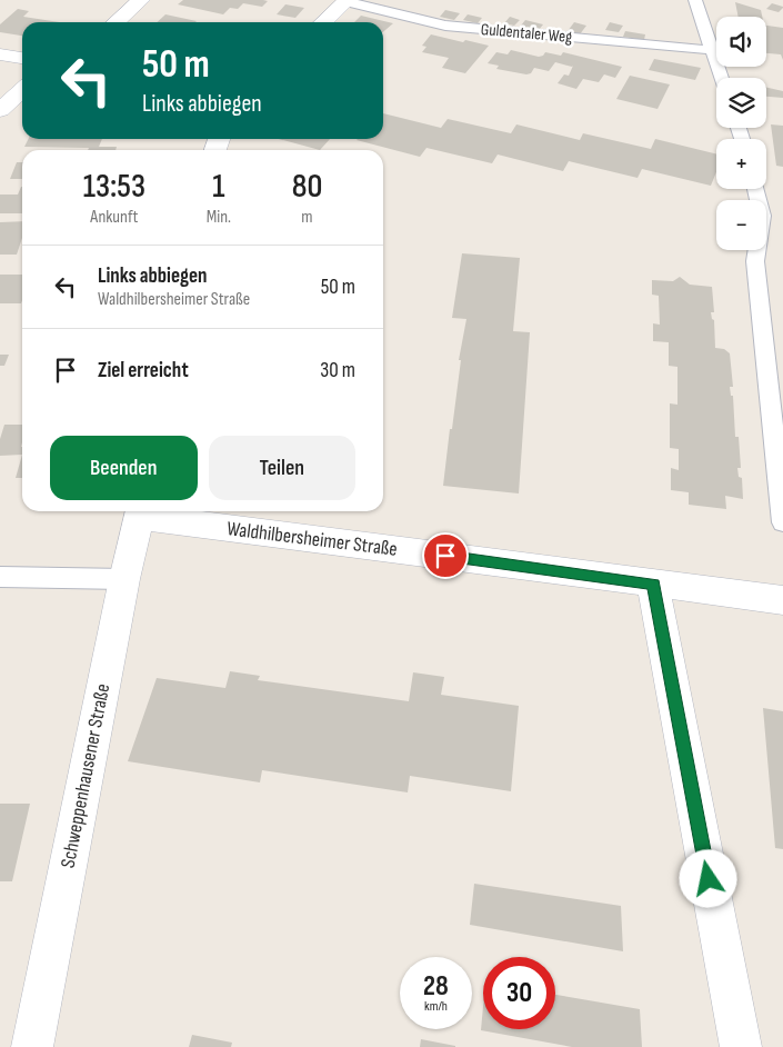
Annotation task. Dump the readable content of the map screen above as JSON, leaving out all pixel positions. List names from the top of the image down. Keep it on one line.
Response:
{"streets":{"street":["Waldhilbersheimer Straße","Schweppenhausener Straße"],"lane":["Guldentaler Weg"]},"crossings":[["Waldhilbersheimer Straße","Schweppenhausener Straße"]],"page":{"map_buttons":["+","−"],"turn":["50 m","Links abbiegen"],"eta":["13:53","Ankunft","1","Min.","80","m"],"list":[{"name":"Links abbiegen","note":"Waldhilbersheimer Straße","value":"50 m"},{"name":"Ziel erreicht","value":"30 m"}],"buttons":["Beenden","Teilen"],"speed":"28 km/h","limit":"30"}}
